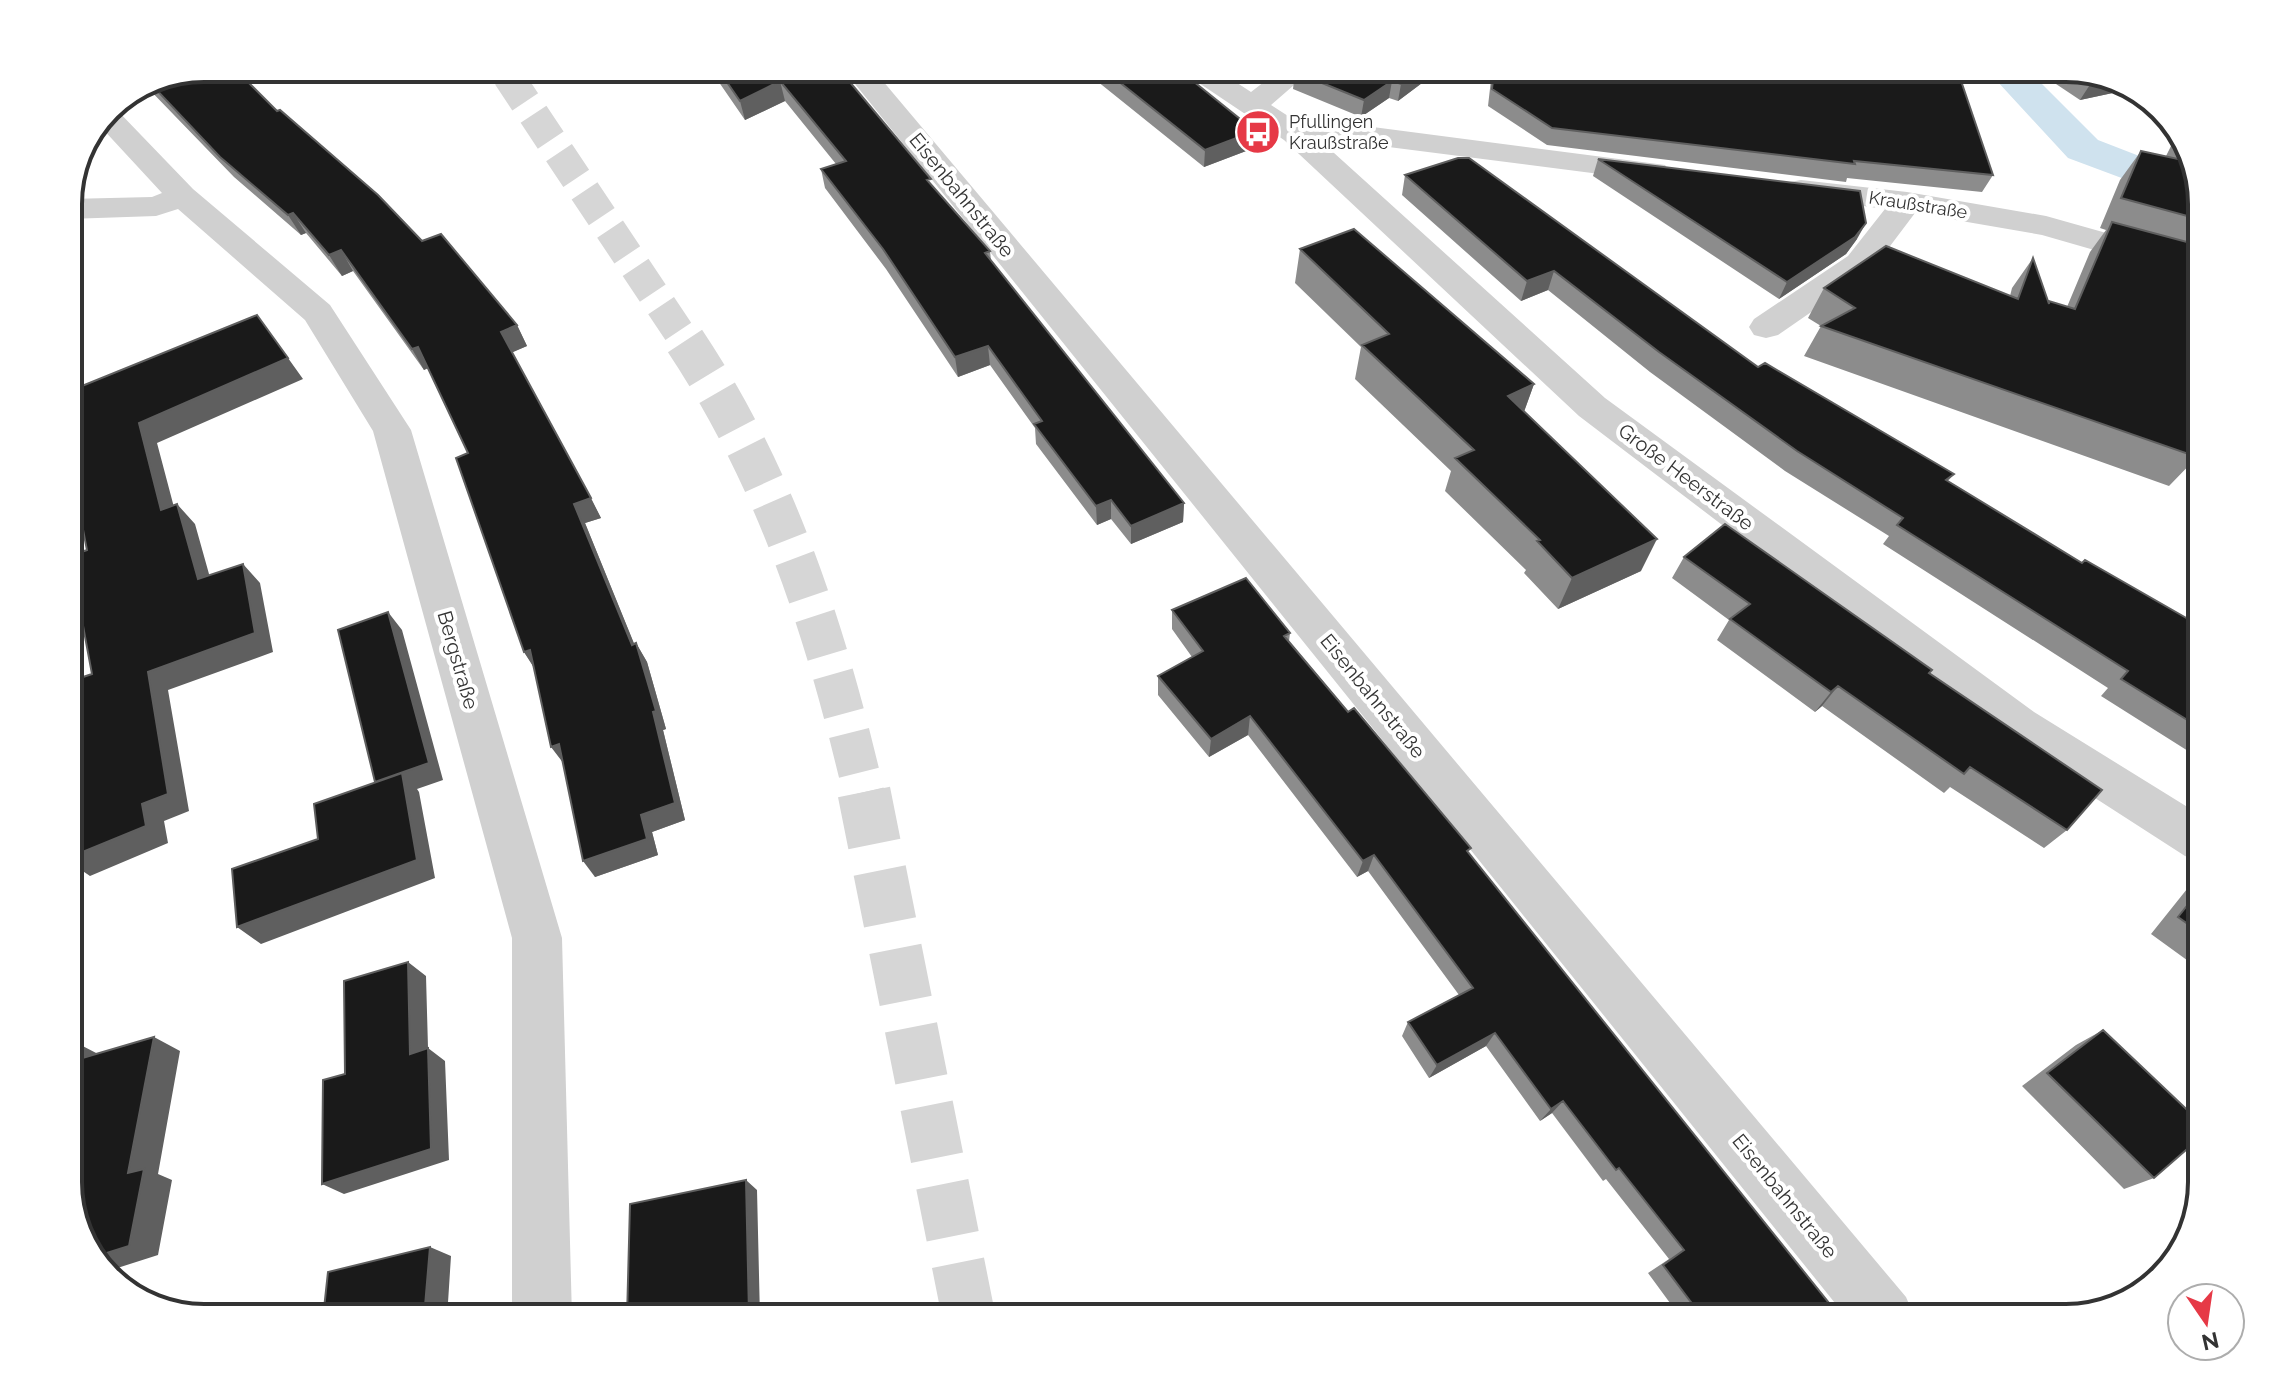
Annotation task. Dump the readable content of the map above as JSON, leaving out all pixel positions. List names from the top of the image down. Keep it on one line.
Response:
{"streets":{"street":["Eisenbahnstraße","Kraußstraße","Große Heerstraße","Bergstraße"]},"places":{"bus stop":["Pfullingen Kraußstraße"]},"north":"bottom"}
